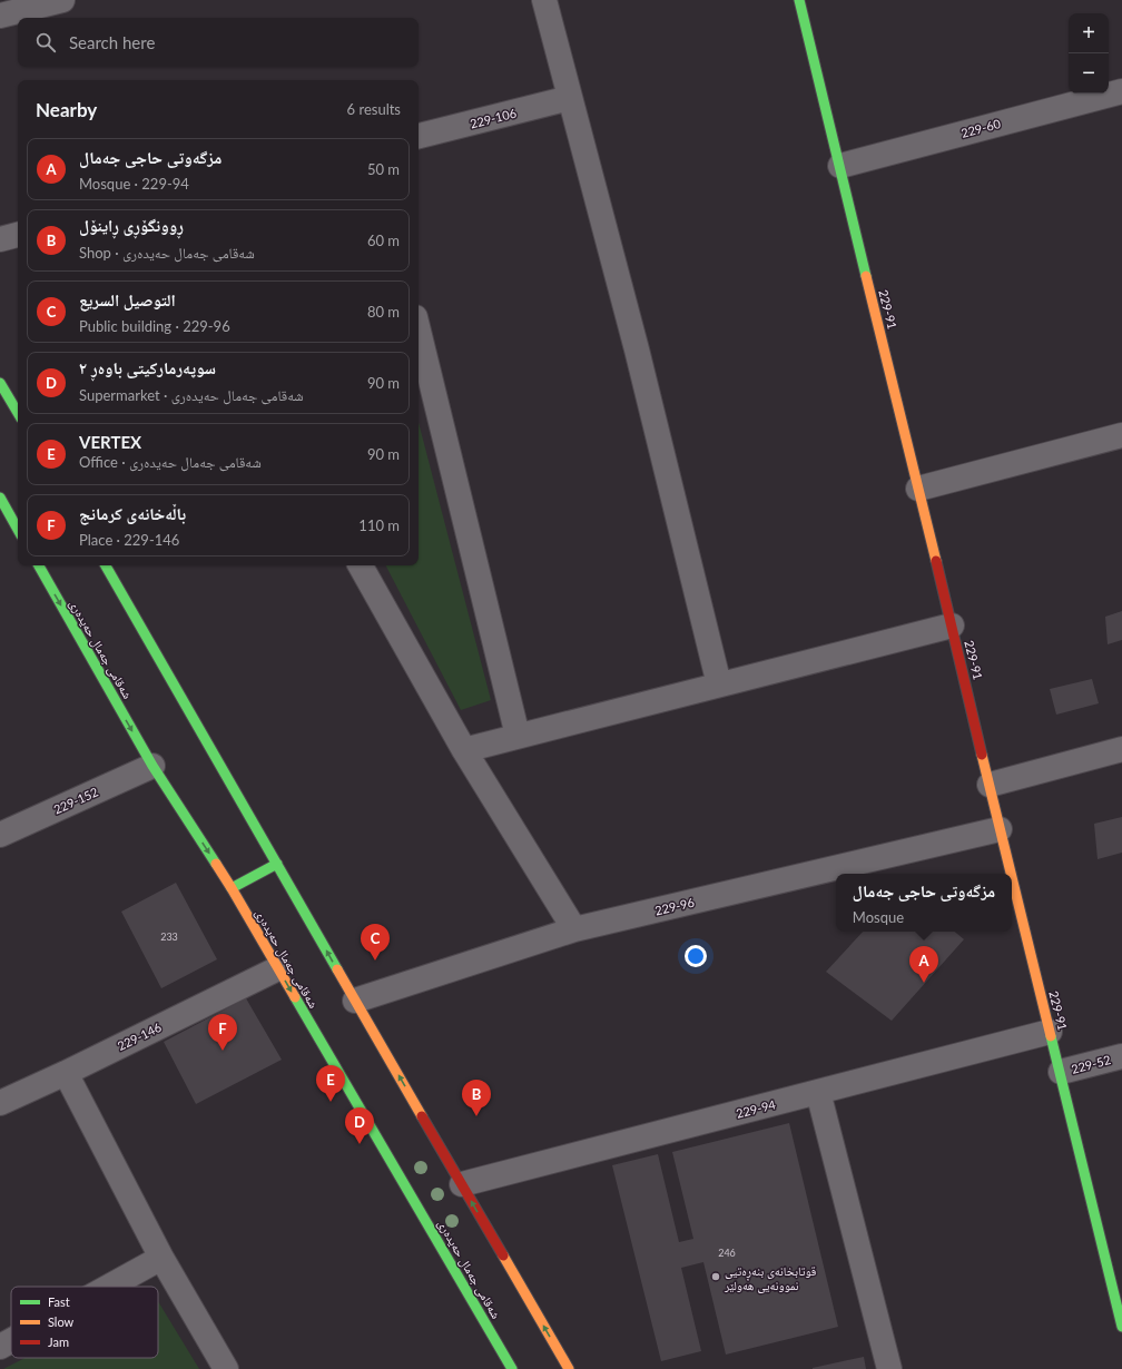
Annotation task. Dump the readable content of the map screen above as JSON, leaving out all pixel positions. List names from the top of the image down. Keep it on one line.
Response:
{"streets":{"main road":["229-91","شەقامی جەمال حەیدەری"],"street":["229-106","229-60","229-152","229-96","229-146","229-52","229-94"]},"crossings":[["229-60","229-91"],["229-91","229-96"],["229-91","229-52"],["229-91","229-94"],["شەقامی جەمال حەیدەری","229-152"],["شەقامی جەمال حەیدەری","229-146"]],"places":["قوتابخانەی بنەڕەتیی نموونەیی هەولێر"],"house_numbers":["233","246"],"legend":["Fast","Slow","Jam"],"page":{"map_buttons":["+","−"],"search":"Search here","heading":["Nearby","6 results"],"list":[{"mark":"A","name":"مزگەوتی حاجی جەمال","note":"Mosque · 229-94","value":"50 m"},{"mark":"B","name":"ڕوونگۆڕی ڕاینۆل","note":"Shop · شەقامی جەمال حەیدەری","value":"60 m"},{"mark":"C","name":"التوصيل السريع","note":"Public building · 229-96","value":"80 m"},{"mark":"D","name":"سوپەرمارکیتی باوەڕ ٢","note":"Supermarket · شەقامی جەمال حەیدەری","value":"90 m"},{"mark":"E","name":"VERTEX","note":"Office · شەقامی جەمال حەیدەری","value":"90 m"},{"mark":"F","name":"باڵەخانەی کرمانج","note":"Place · 229-146","value":"110 m"}],"popup":["مزگەوتی حاجی جەمال","Mosque"],"pins":["C","A","F","E","B","D"]}}
